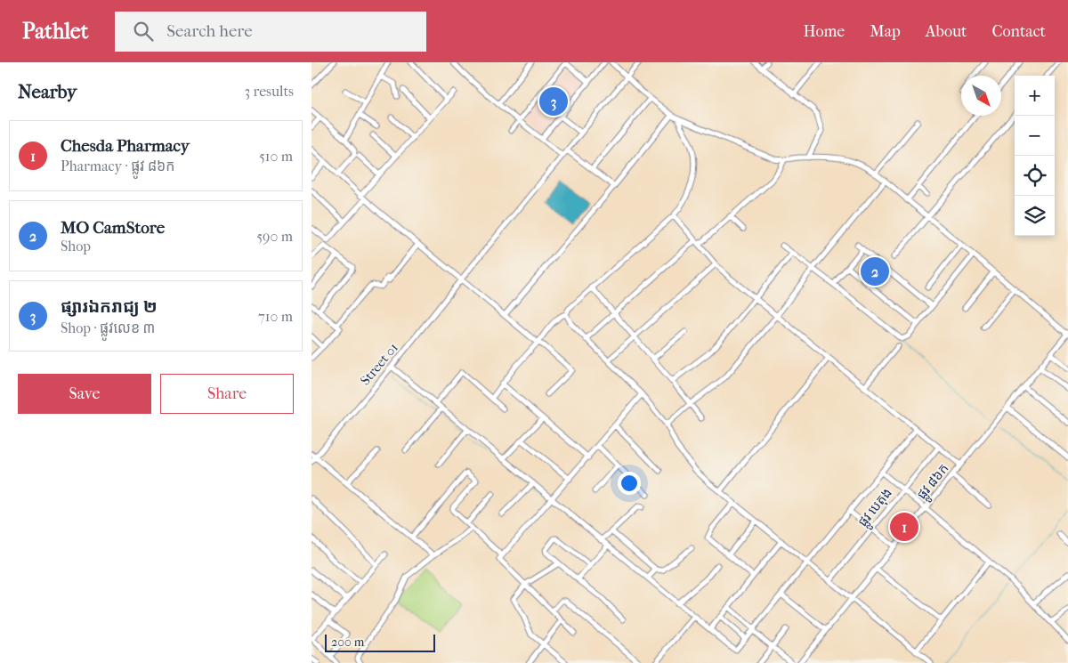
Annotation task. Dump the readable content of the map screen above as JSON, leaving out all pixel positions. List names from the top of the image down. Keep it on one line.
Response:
{"streets":{"street":["Street 01","ផ្លូវ ៨៦ក","ផ្លូវ បេតុង"]},"scale_bar":"200 m","north":"bottom right","page":{"header":"Pathlet","search":"Search here","nav":["Home","Map","About","Contact"],"heading":["Nearby","3 results"],"map_buttons":["+","−"],"pins":["3","2","1"],"list":[{"mark":"1","name":"Chesda Pharmacy","note":"Pharmacy · ផ្លូវ ៨៦ក","value":"510 m"},{"mark":"2","name":"MO CamStore","note":"Shop","value":"590 m"},{"mark":"3","name":"ផ្សារឯករាជ្យ ២","note":"Shop · ផ្លូវលេខ ៣","value":"710 m"}],"buttons":["Save","Share"],"scale":"200 m"}}
